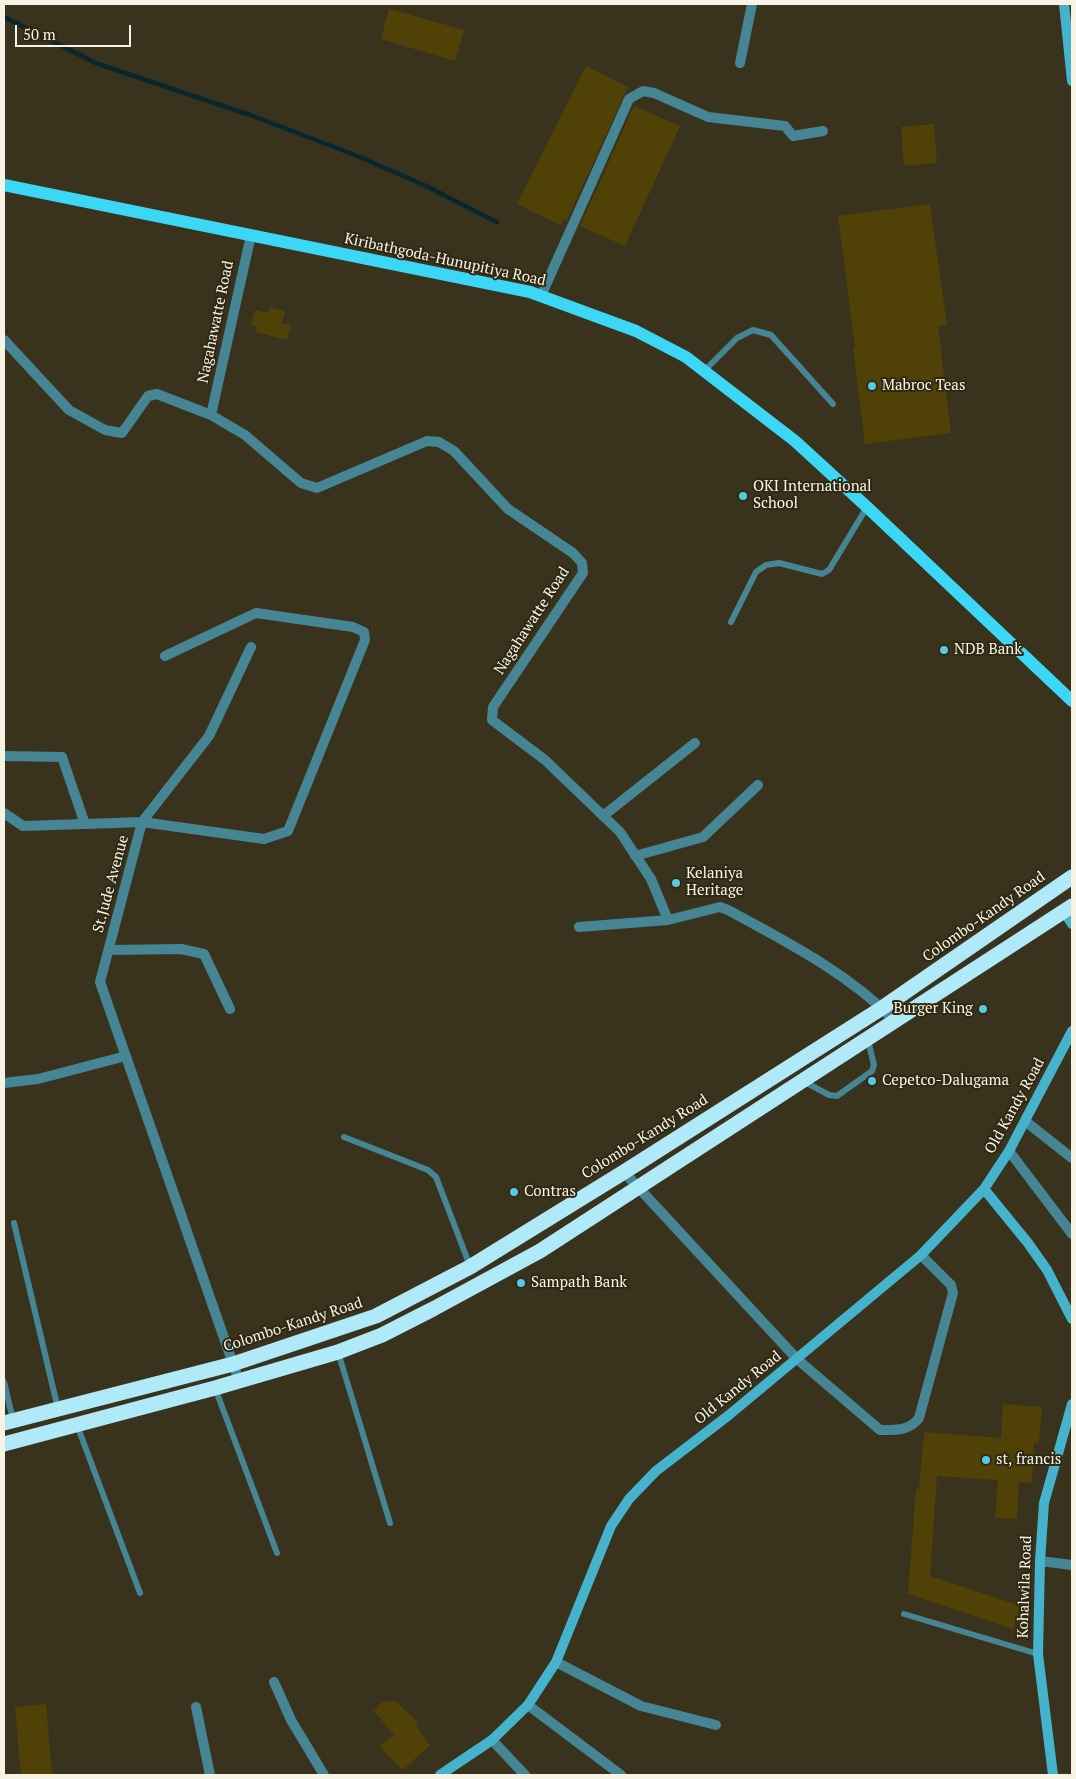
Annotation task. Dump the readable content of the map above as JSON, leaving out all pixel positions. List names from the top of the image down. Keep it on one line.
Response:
{"streets":{"highway":["Colombo-Kandy Road"],"main road":["Kiribathgoda-Hunupitiya Road"],"street":["Nagahawatte Road","St.Jude Avenue","Old Kandy Road","Kohalwila Road"]},"crossings":[["Kiribathgoda-Hunupitiya Road","Nagahawatte Road"],["St.Jude Avenue","Colombo-Kandy Road"]],"places":["Mabroc Teas","OKI International School","NDB Bank","Kelaniya Heritage","Burger King","Cepetco-Dalugama","Contras","Sampath Bank","st, francis"],"scale_bar":"50 m"}
